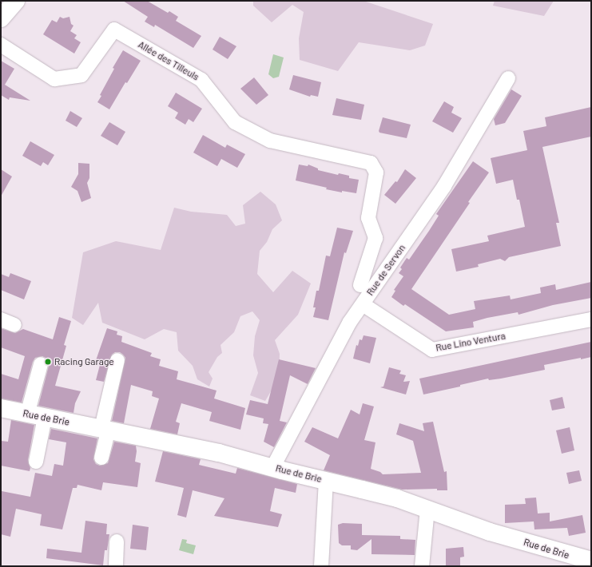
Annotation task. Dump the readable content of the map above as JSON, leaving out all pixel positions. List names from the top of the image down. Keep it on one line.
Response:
{"streets":{"street":["Allée des Tilleuls","Rue de Servon","Rue Lino Ventura","Rue de Brie"]},"crossings":[["Rue de Servon","Rue Lino Ventura"],["Rue de Servon","Rue de Brie"]],"places":["Racing Garage"]}
